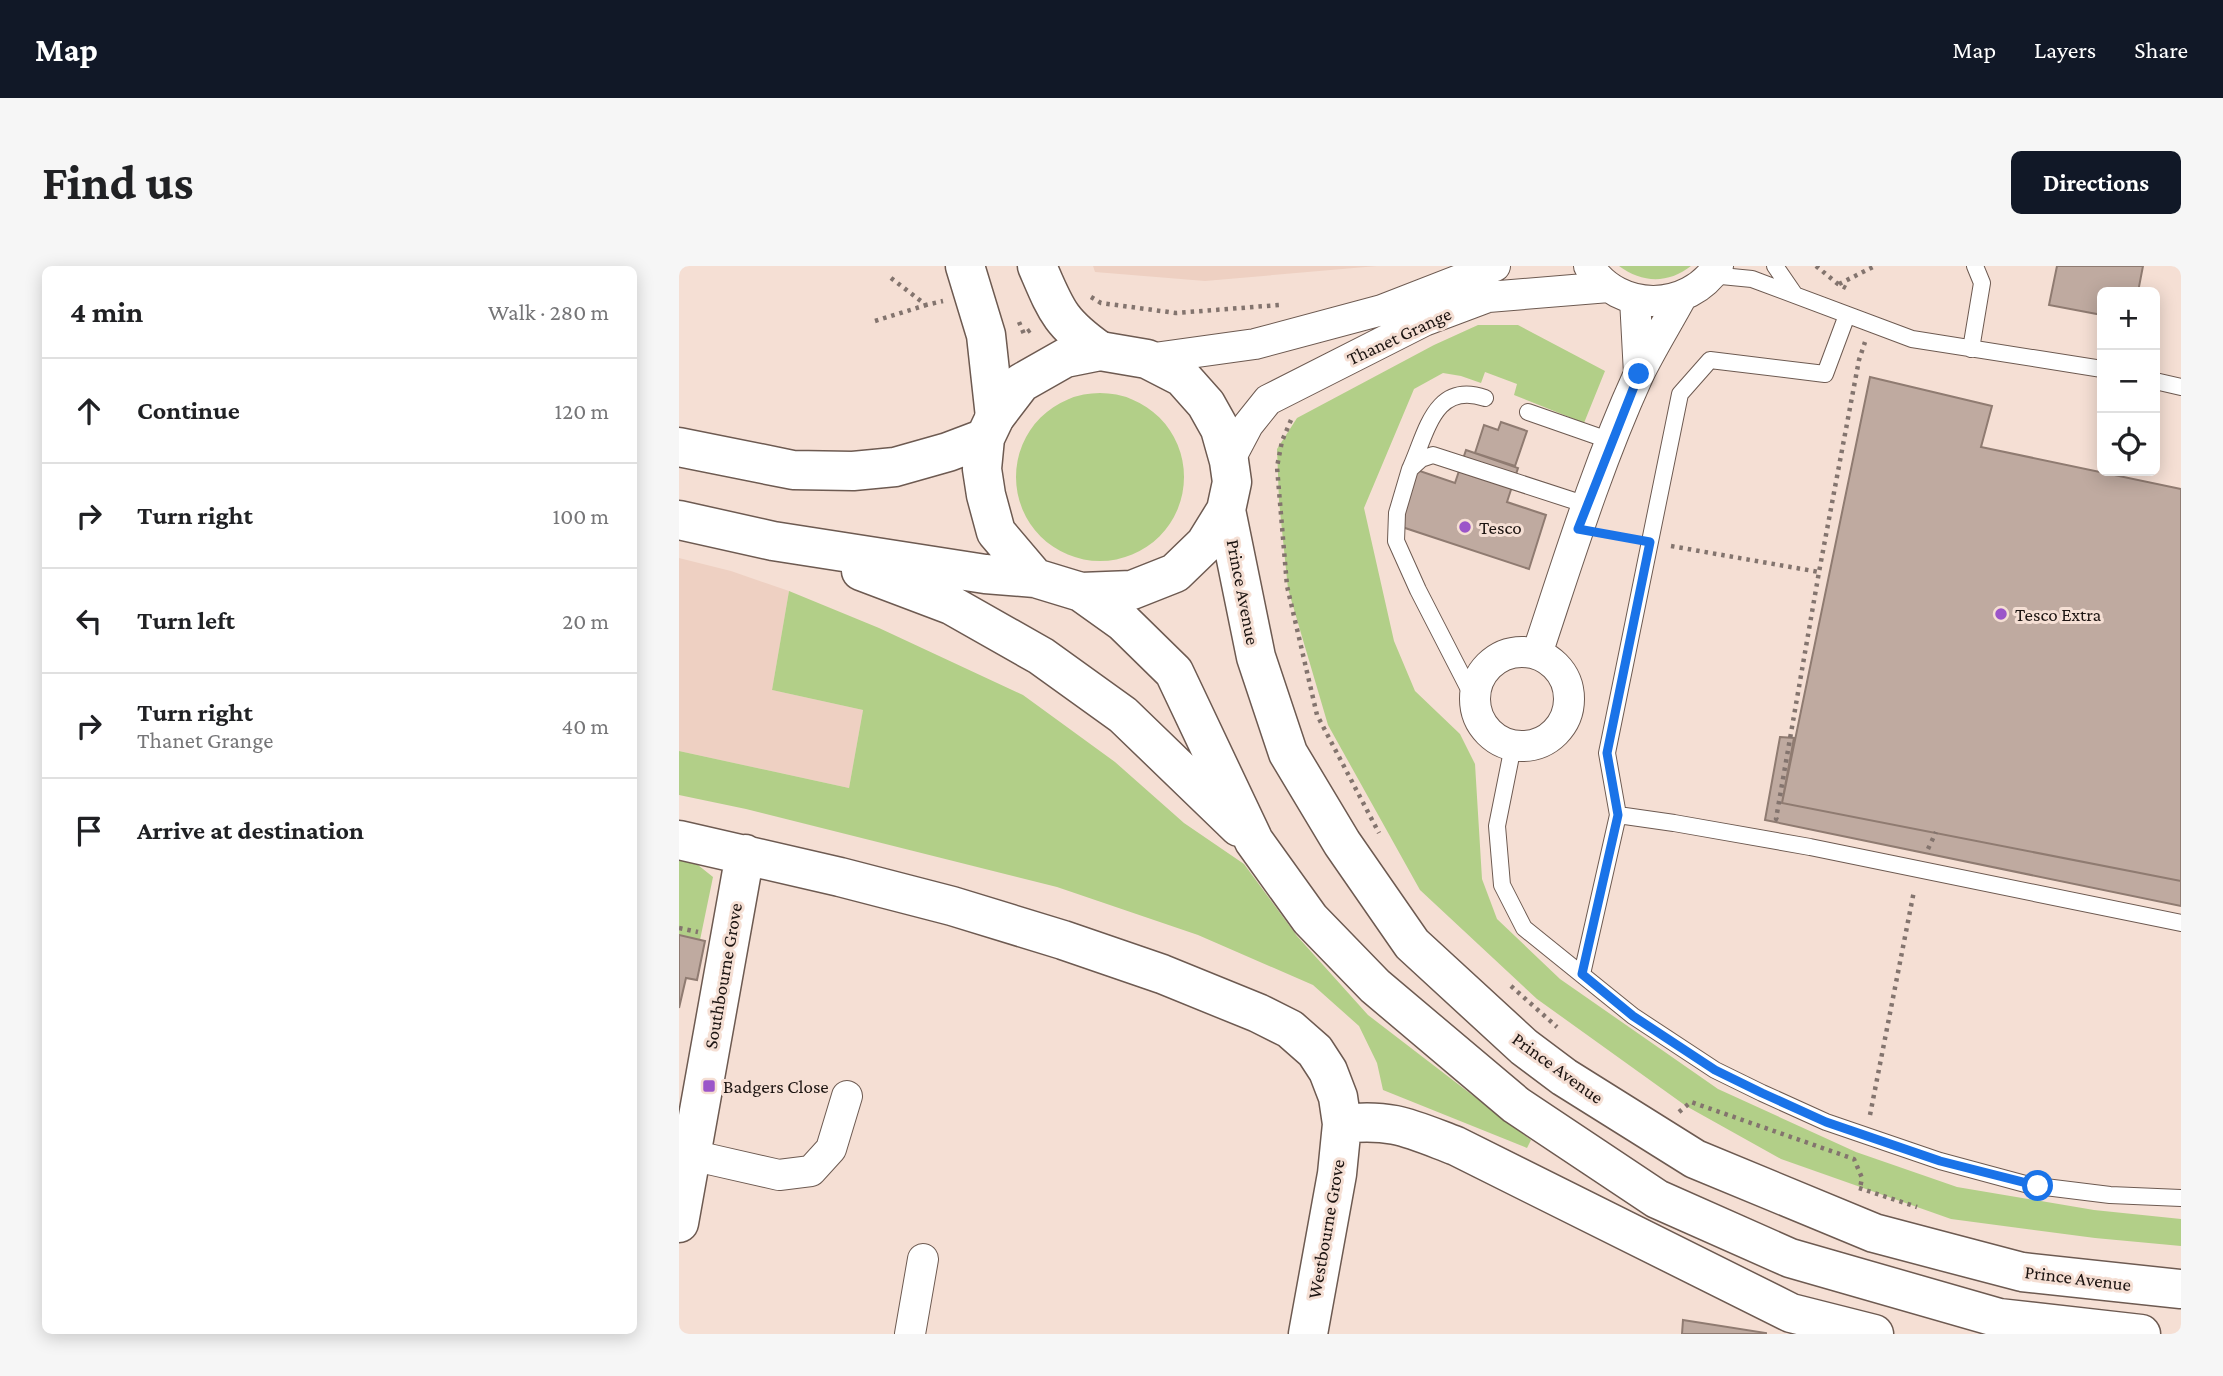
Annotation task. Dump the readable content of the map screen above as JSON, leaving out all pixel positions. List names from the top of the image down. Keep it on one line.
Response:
{"streets":{"main road":["Prince Avenue","Southbourne Grove","Westbourne Grove"],"street":["Thanet Grange"]},"crossings":[["Thanet Grange","Prince Avenue"]],"places":{"other":["Tesco","Tesco Extra"],"transit":["Badgers Close"]},"page":{"header":"Map","nav":["Map","Layers","Share"],"buttons":"Directions","title":"Find us","heading":["4 min","Walk · 280 m"],"map_buttons":["+","−"],"list":[["Continue","120 m"],["Turn right","100 m"],["Turn left","20 m"],["Turn right","Thanet Grange","40 m"],"Arrive at destination"]}}
